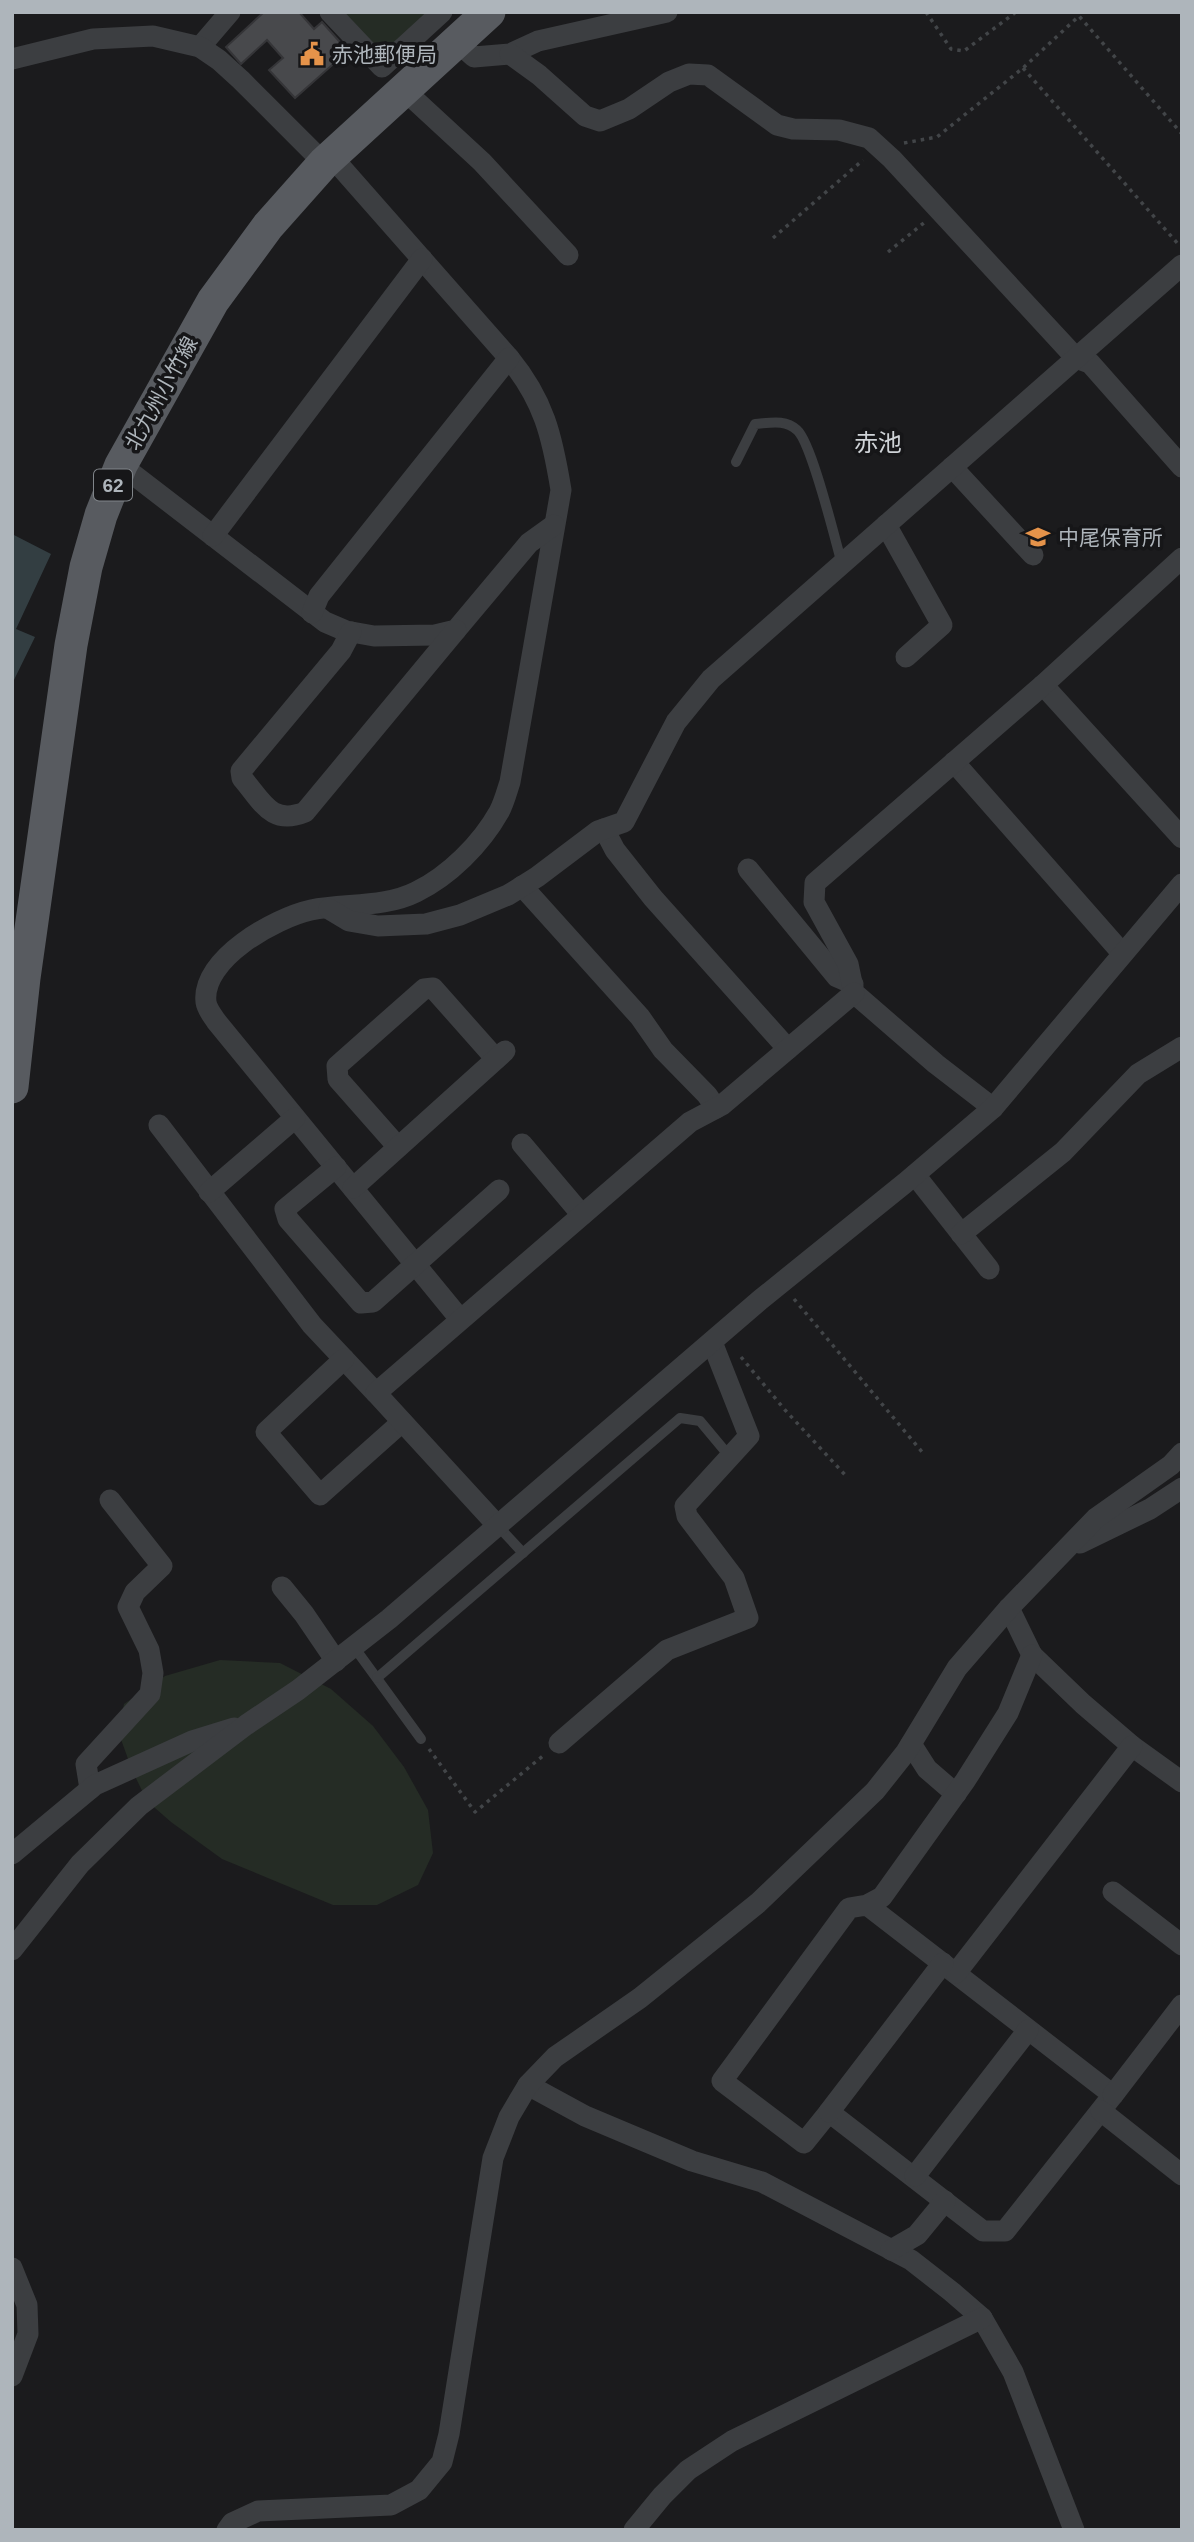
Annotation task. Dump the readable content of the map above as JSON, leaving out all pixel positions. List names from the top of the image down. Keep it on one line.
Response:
{"streets":{"main road":["北九州小竹線","62"]},"districts":["赤池"],"places":{"public building":["赤池郵便局"],"school or university":["中尾保育所"]}}
